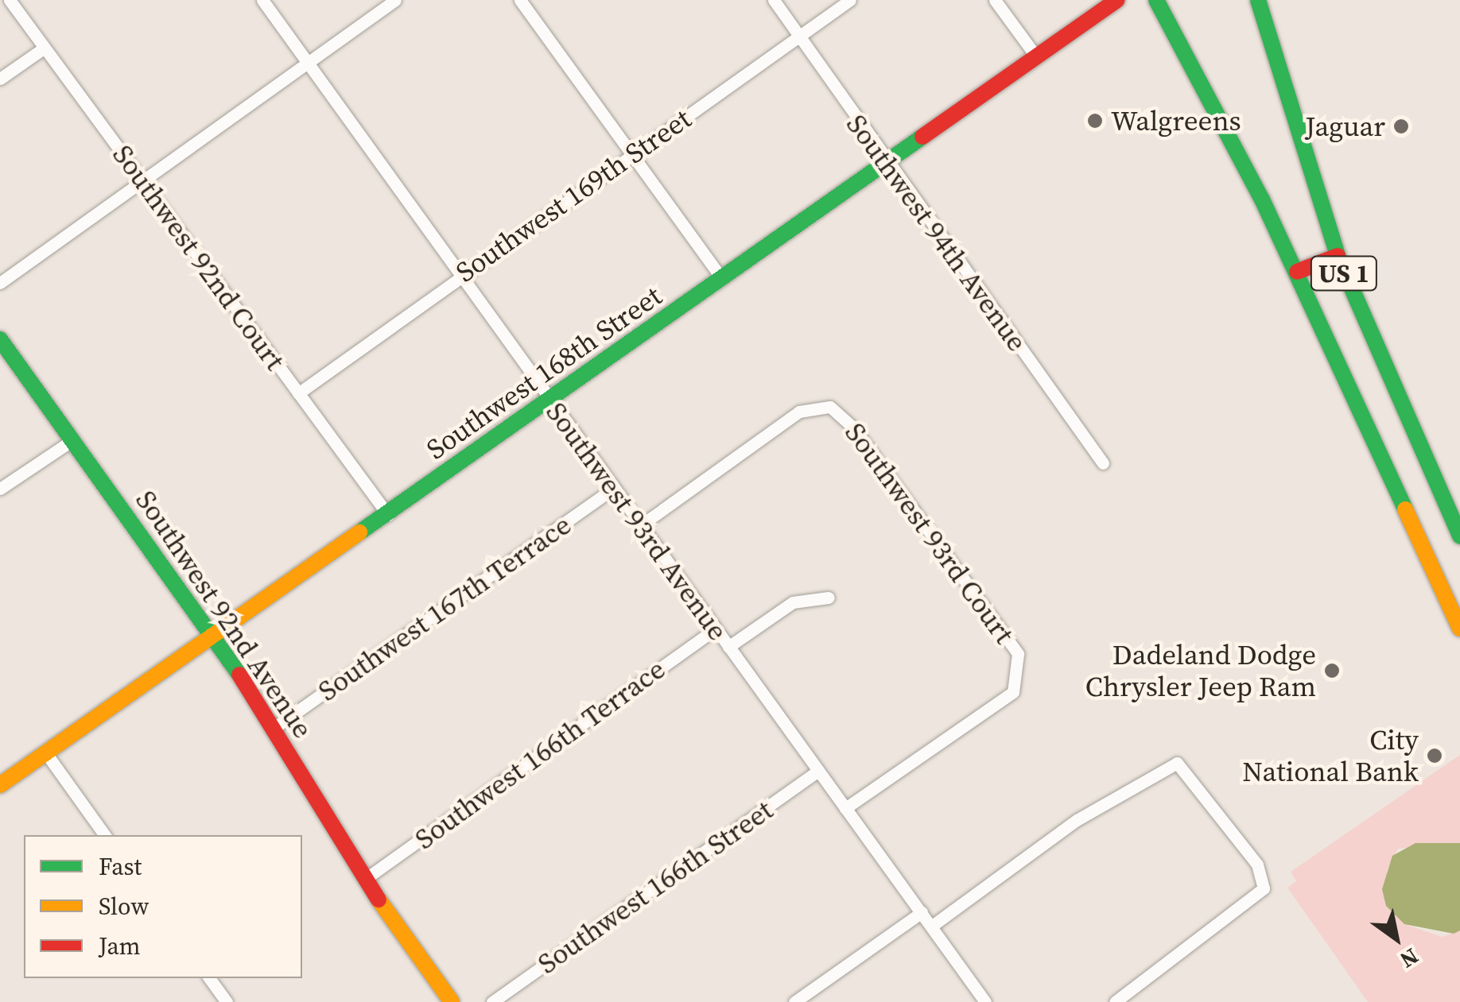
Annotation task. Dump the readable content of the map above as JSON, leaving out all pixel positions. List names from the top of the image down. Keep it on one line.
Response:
{"streets":{"main road":["US 1","Southwest 168th Street","Southwest 92nd Avenue"],"street":["Southwest 169th Street","Southwest 94th Avenue","Southwest 92nd Court","Southwest 93rd Avenue","Southwest 93rd Court","Southwest 167th Terrace","Southwest 166th Terrace","Southwest 166th Street"]},"crossings":[["Southwest 169th Street","Southwest 94th Avenue"],["Southwest 169th Street","Southwest 92nd Court"],["Southwest 169th Street","Southwest 93rd Avenue"],["Southwest 94th Avenue","Southwest 168th Street"],["Southwest 92nd Court","Southwest 168th Street"],["Southwest 168th Street","Southwest 93rd Avenue"],["Southwest 168th Street","Southwest 92nd Avenue"],["Southwest 93rd Avenue","Southwest 93rd Court"],["Southwest 93rd Avenue","Southwest 167th Terrace"],["Southwest 93rd Avenue","Southwest 166th Terrace"],["Southwest 93rd Avenue","Southwest 166th Street"],["Southwest 167th Terrace","Southwest 92nd Avenue"],["Southwest 92nd Avenue","Southwest 166th Terrace"]],"places":["Walgreens","Jaguar","Dadeland Dodge Chrysler Jeep Ram","City National Bank"],"legend":["Fast","Slow","Jam"],"north":"bottom right"}
